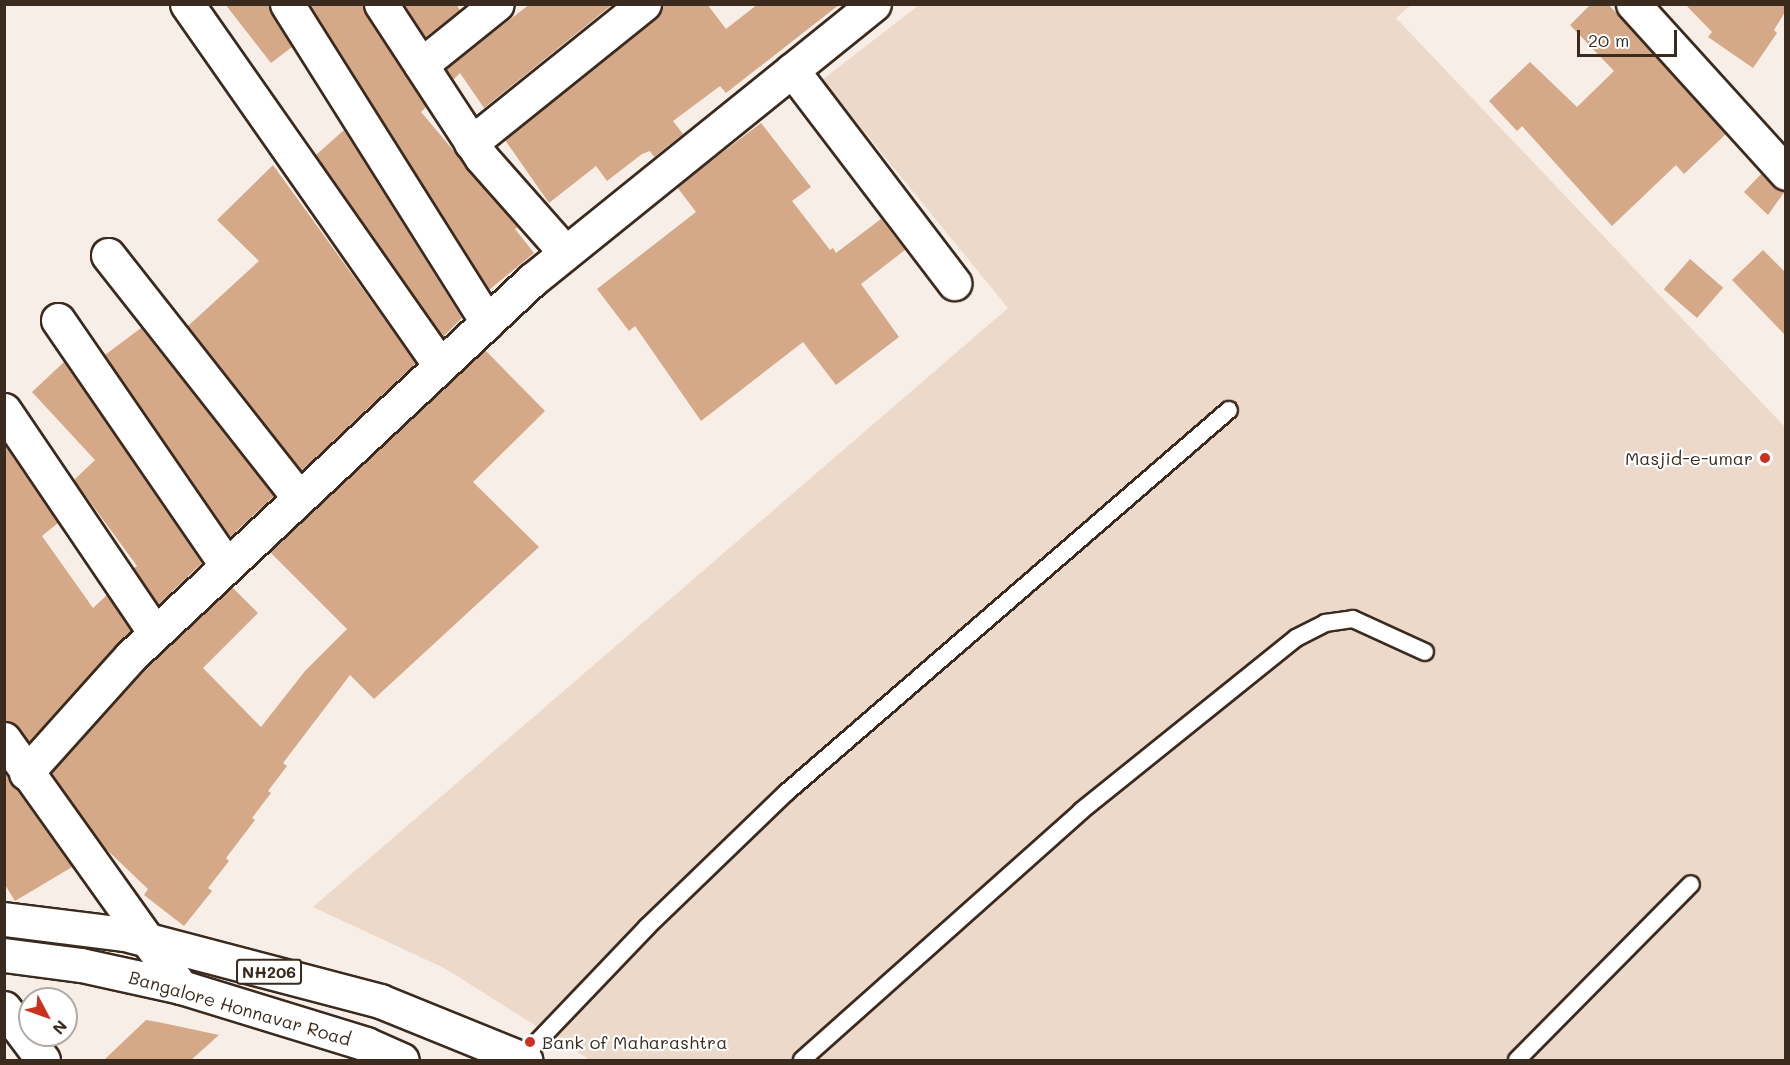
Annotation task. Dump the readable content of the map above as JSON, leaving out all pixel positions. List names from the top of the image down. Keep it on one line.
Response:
{"streets":{"street":["NH206","Bangalore Honnavar Road"]},"places":["Masjid-e-umar","Bank of Maharashtra"],"scale_bar":"20 m","north":"bottom right"}
